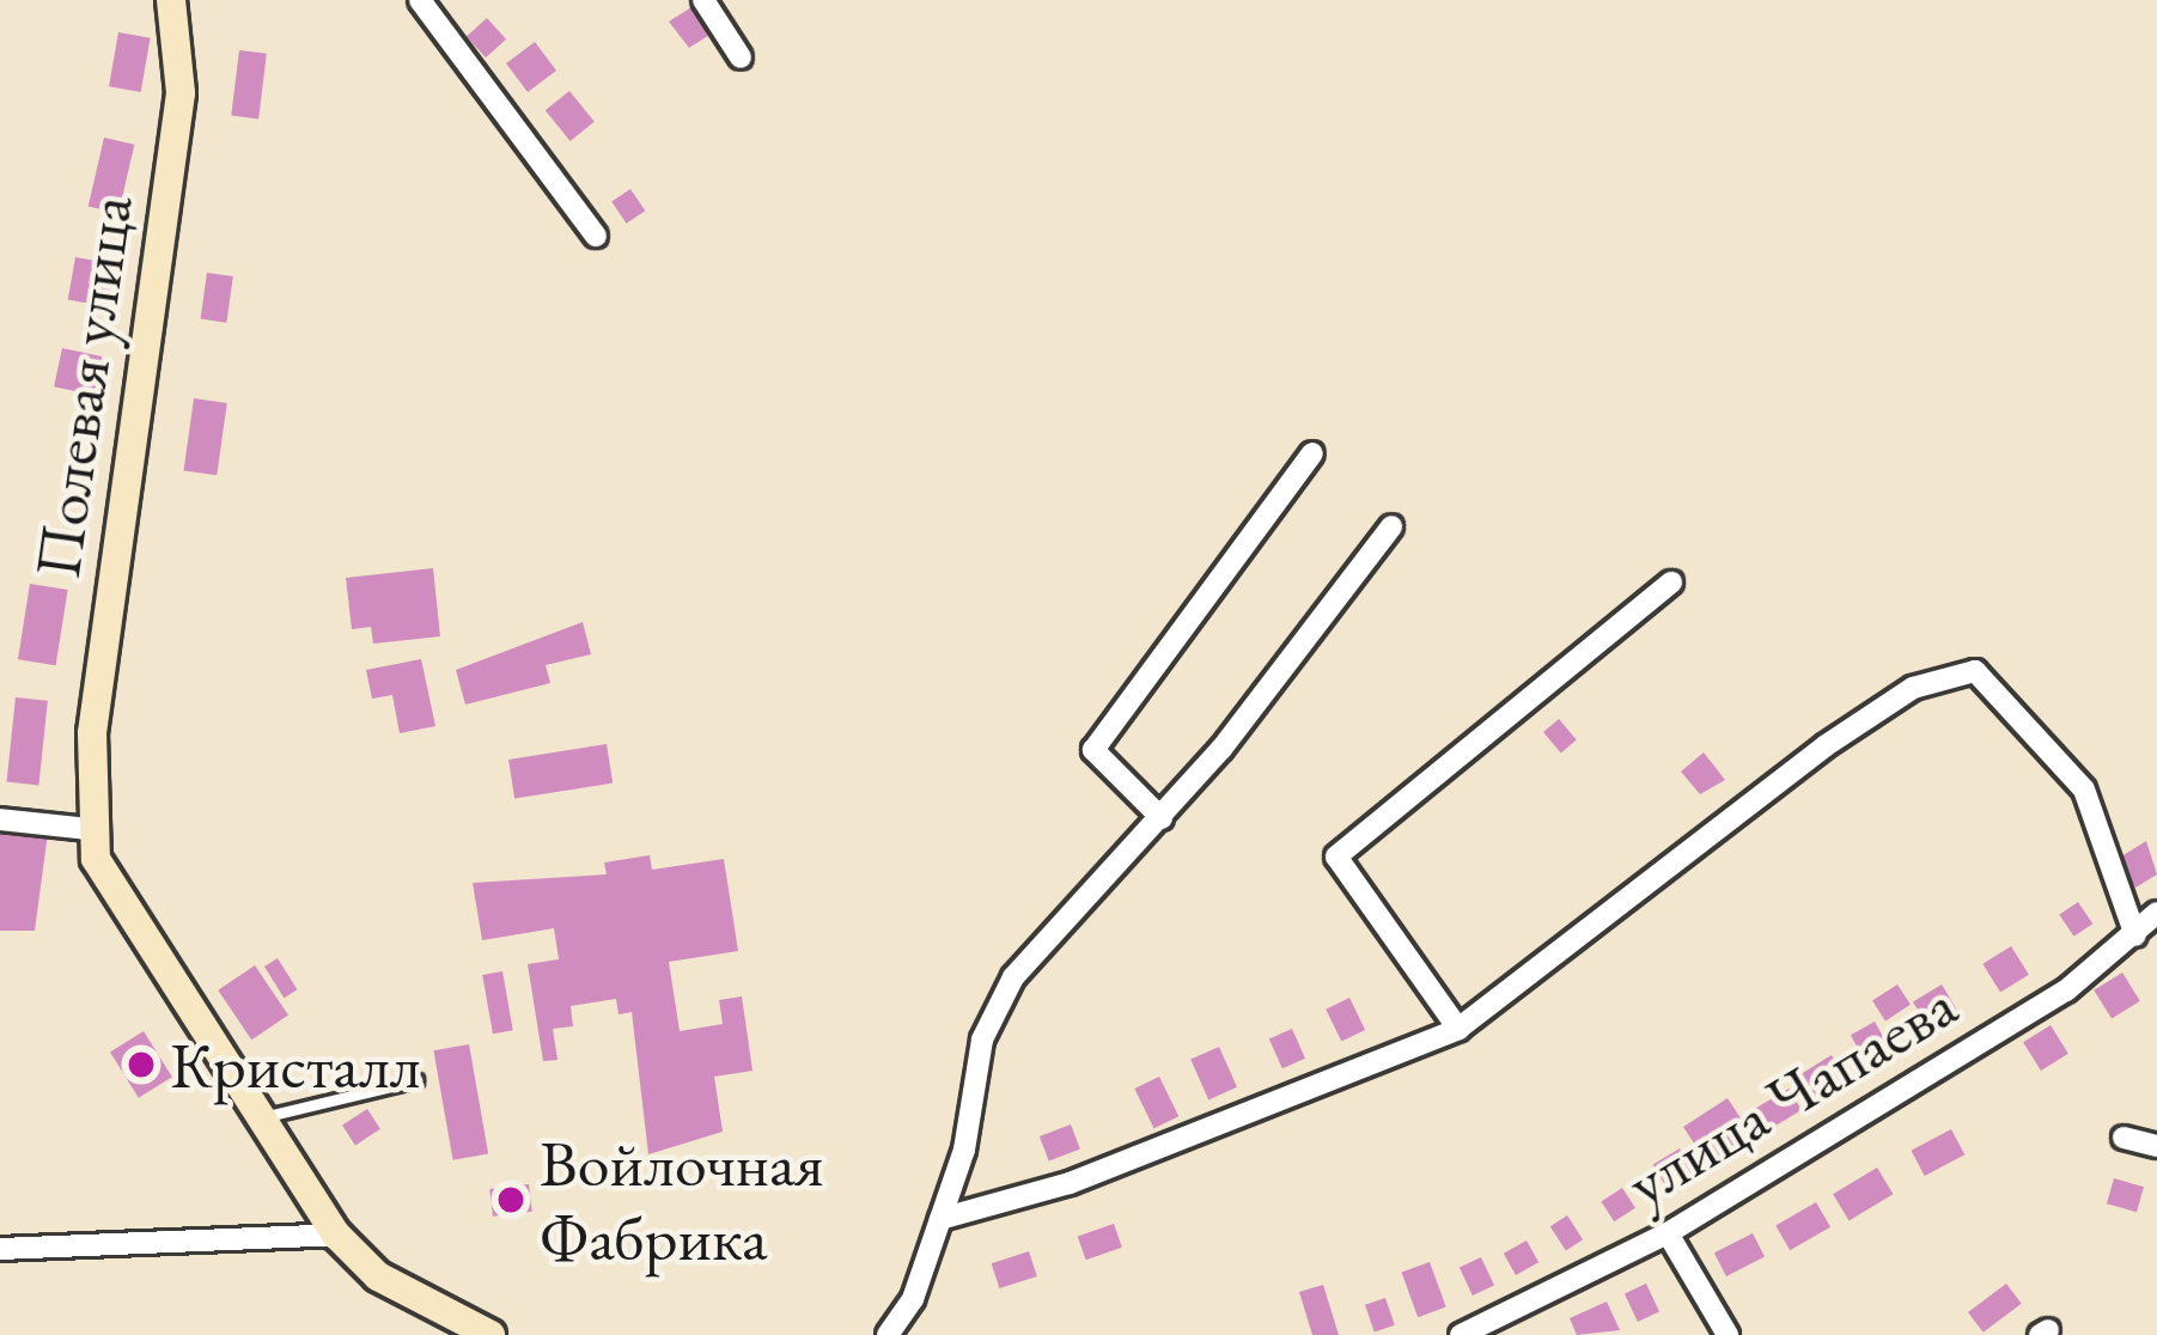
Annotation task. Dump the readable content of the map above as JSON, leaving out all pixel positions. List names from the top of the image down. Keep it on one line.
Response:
{"streets":{"street":["Полевая улица","улица Чапаева"]},"places":["Кристалл","Войлочная Фабрика"]}
